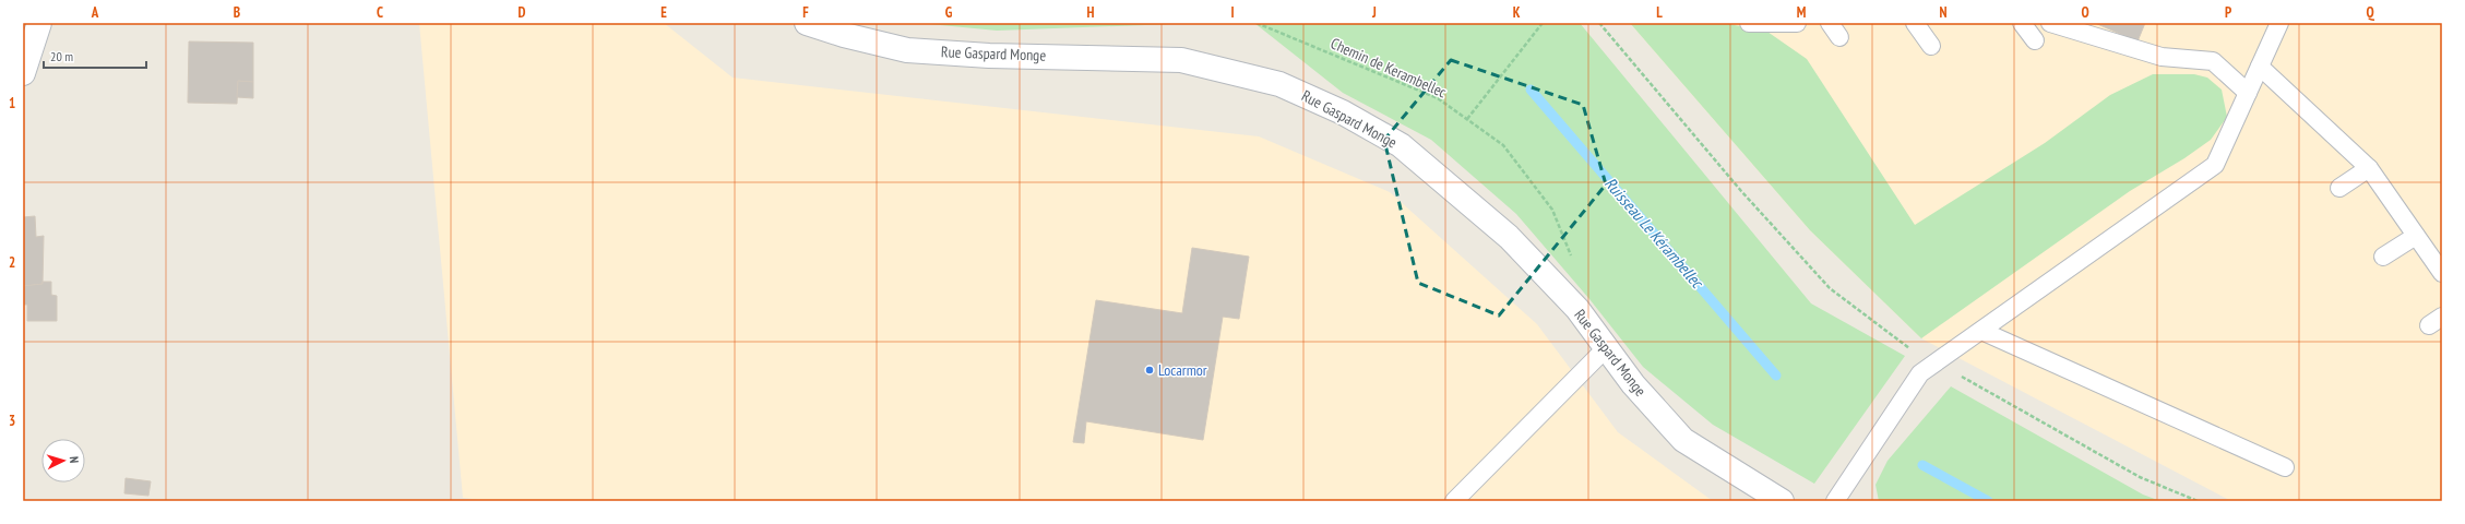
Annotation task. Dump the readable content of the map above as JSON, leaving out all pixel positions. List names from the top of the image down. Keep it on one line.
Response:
{"streets":{"street":["Rue Gaspard Monge"],"path":["Chemin de Kerambellec"]},"water":["Ruisseau Le Kérambellec"],"places":["Locarmor"],"scale_bar":"20 m","north":"right","grid":{"columns":["A","B","C","D","E","F","G","H","I","J","K","L","M","N","O","P","Q"],"rows":["1","2","3"]}}
